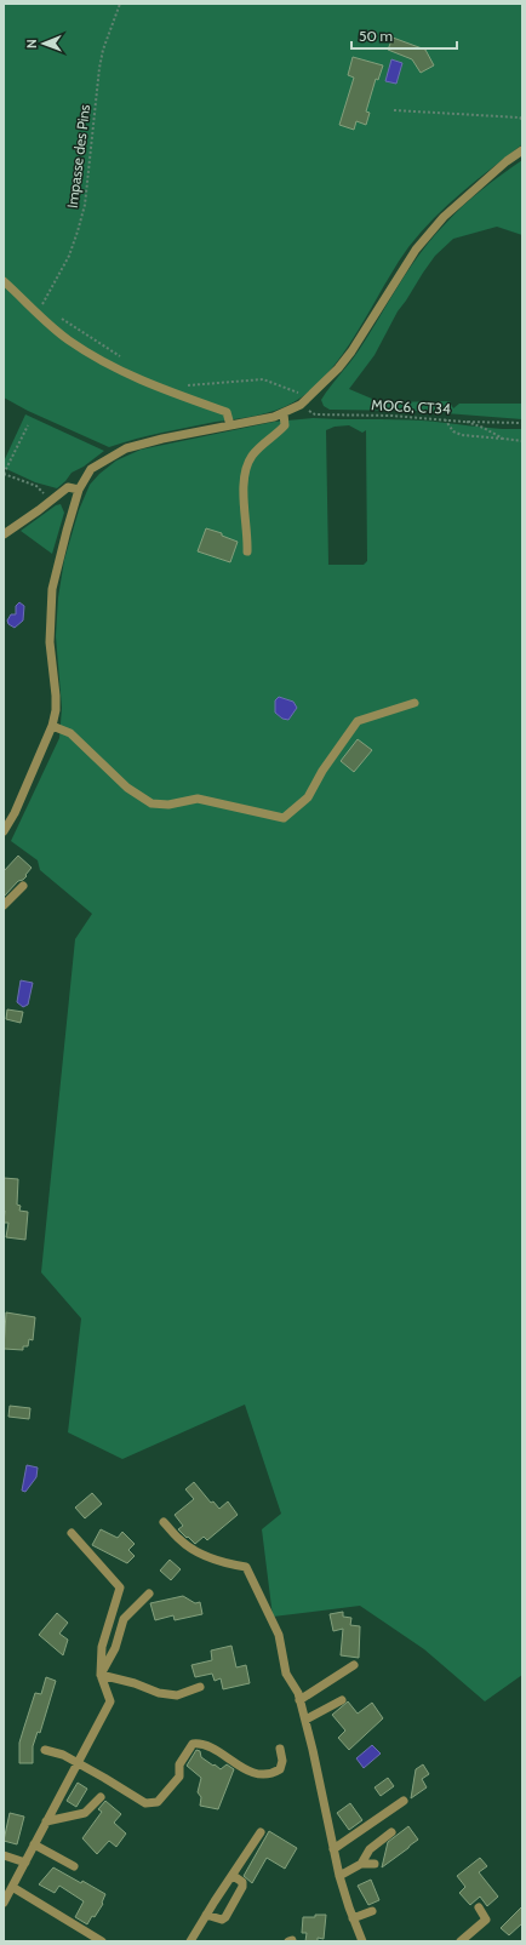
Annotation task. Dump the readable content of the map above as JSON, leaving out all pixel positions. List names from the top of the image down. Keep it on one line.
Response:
{"streets":{"path":["Impasse des Pins","MOC6, CT34"]},"scale_bar":"50 m","north":"left"}
